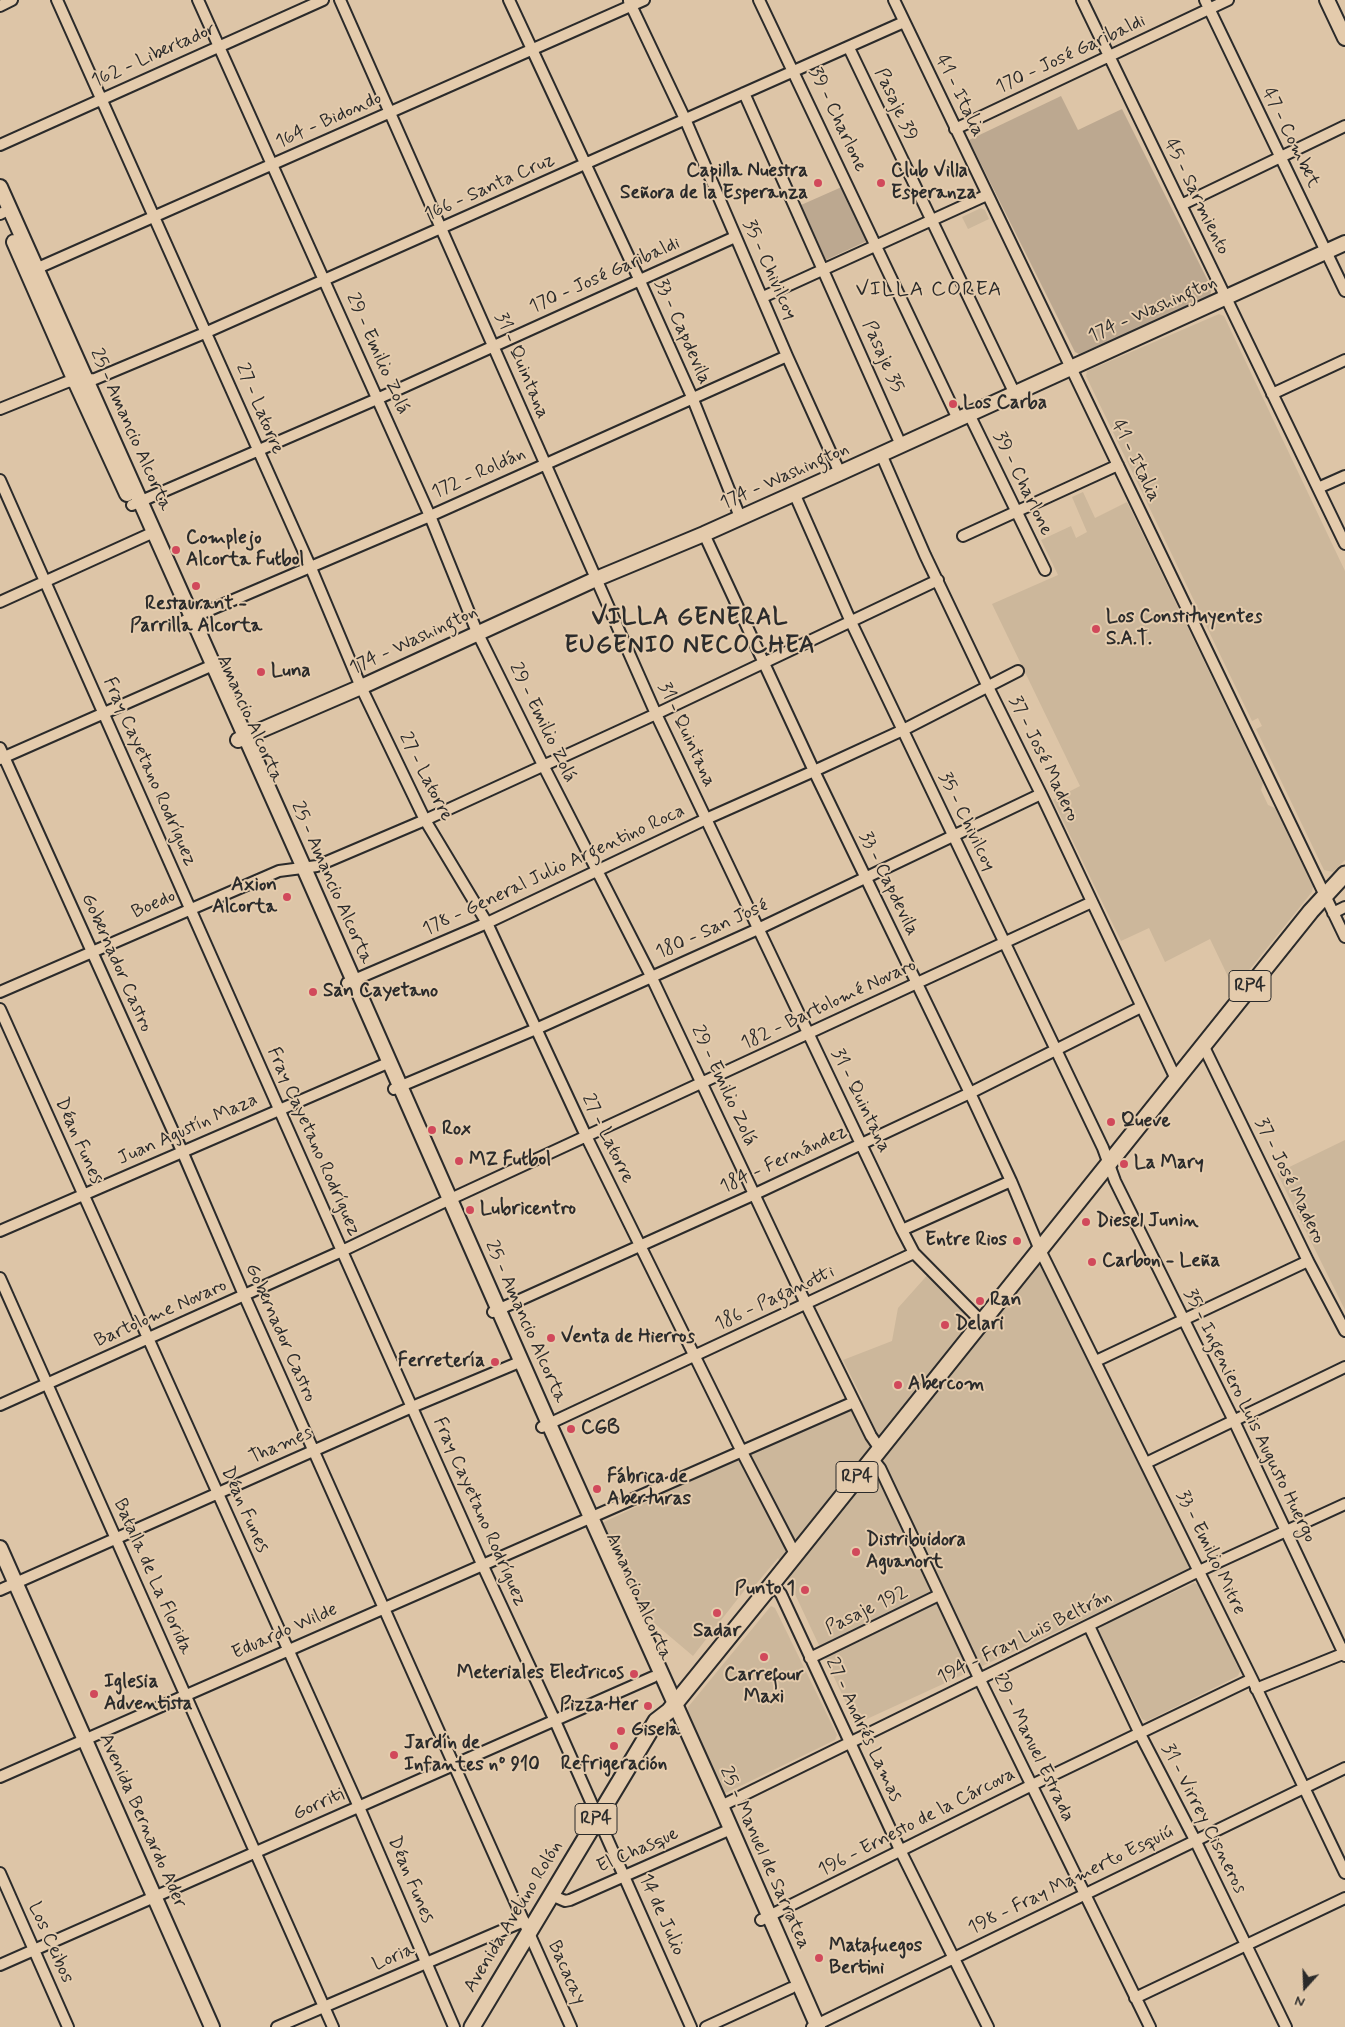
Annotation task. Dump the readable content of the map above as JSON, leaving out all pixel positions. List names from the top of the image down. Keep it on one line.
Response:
{"streets":{"main road":["174 - Washington","25 - Amancio Alcorta","Amancio Alcorta","RP4","Avenida Bernardo Ader","25 - Manuel de Sarratea","Avenida Avelino Rolón"],"street":["170 - José Garibaldi","162 - Libertador","41 - Italia","Pasaje 39","39 - Charlone","164 - Bidondo","47 - Combet","166 - Santa Cruz","45 - Sarmiento","35 - Chivilcoy","33 - Capdevila","29 - Emilio Zolá","Pasaje 35","31 - Quintana","27 - Latorre","172 - Roldán","37 - José Madero","Fray Cayetano Rodríguez","178 - General Julio Argentino Roca","Boedo","180 - San José","Gobernador Castro","182 - Bartolomé Novaro","Juan Agustín Maza","Déan Funes","184 - Fernández","186 - Paganotti","Bartolome Novaro","35 - Ingeniero Luis Augusto Huergo","Thames","33 - Emilio Mitre","Batalla de La Florida","Pasaje 192","Eduardo Wilde","194 - Fray Luis Beltrán","27 - Andrés Lamas","29 - Manuel Estrada","Gorriti","31 - Virrey Cisneros","196 - Ernesto de la Cárcova","El Chasque","198 - Fray Mamerto Esquiú","14 de Julio","Los Ceibos","Loria","Bacacay"]},"crossings":[["170 - José Garibaldi","41 - Italia"],["170 - José Garibaldi","47 - Combet"],["170 - José Garibaldi","45 - Sarmiento"],["170 - José Garibaldi","35 - Chivilcoy"],["170 - José Garibaldi","33 - Capdevila"],["170 - José Garibaldi","29 - Emilio Zolá"],["170 - José Garibaldi","31 - Quintana"],["170 - José Garibaldi","27 - Latorre"],["170 - José Garibaldi","25 - Amancio Alcorta"],["162 - Libertador","29 - Emilio Zolá"],["162 - Libertador","27 - Latorre"],["41 - Italia","166 - Santa Cruz"],["41 - Italia","174 - Washington"],["41 - Italia","RP4"],["Pasaje 39","166 - Santa Cruz"],["Pasaje 39","174 - Washington"],["39 - Charlone","166 - Santa Cruz"],["39 - Charlone","174 - Washington"],["164 - Bidondo","35 - Chivilcoy"],["164 - Bidondo","33 - Capdevila"],["164 - Bidondo","29 - Emilio Zolá"],["164 - Bidondo","31 - Quintana"],["164 - Bidondo","27 - Latorre"],["164 - Bidondo","25 - Amancio Alcorta"],["47 - Combet","174 - Washington"],["166 - Santa Cruz","35 - Chivilcoy"],["166 - Santa Cruz","33 - Capdevila"],["166 - Santa Cruz","29 - Emilio Zolá"],["166 - Santa Cruz","Pasaje 35"],["166 - Santa Cruz","31 - Quintana"],["166 - Santa Cruz","27 - Latorre"],["166 - Santa Cruz","25 - Amancio Alcorta"],["45 - Sarmiento","174 - Washington"],["35 - Chivilcoy","174 - Washington"],["35 - Chivilcoy","172 - Roldán"],["35 - Chivilcoy","178 - General Julio Argentino Roca"],["35 - Chivilcoy","Boedo"],["35 - Chivilcoy","180 - San José"],["35 - Chivilcoy","RP4"],["35 - Chivilcoy","182 - Bartolomé Novaro"],["35 - Chivilcoy","184 - Fernández"],["35 - Chivilcoy","35 - Ingeniero Luis Augusto Huergo"],["174 - Washington","33 - Capdevila"],["174 - Washington","29 - Emilio Zolá"],["174 - Washington","Pasaje 35"],["174 - Washington","31 - Quintana"],["174 - Washington","27 - Latorre"],["174 - Washington","25 - Amancio Alcorta"],["174 - Washington","37 - José Madero"],["33 - Capdevila","172 - Roldán"],["33 - Capdevila","178 - General Julio Argentino Roca"],["33 - Capdevila","Boedo"],["33 - Capdevila","180 - San José"],["33 - Capdevila","RP4"],["33 - Capdevila","182 - Bartolomé Novaro"],["33 - Capdevila","184 - Fernández"],["33 - Capdevila","33 - Emilio Mitre"],["29 - Emilio Zolá","172 - Roldán"],["29 - Emilio Zolá","178 - General Julio Argentino Roca"],["29 - Emilio Zolá","Boedo"],["29 - Emilio Zolá","180 - San José"],["29 - Emilio Zolá","RP4"],["29 - Emilio Zolá","182 - Bartolomé Novaro"],["29 - Emilio Zolá","184 - Fernández"],["29 - Emilio Zolá","186 - Paganotti"],["29 - Emilio Zolá","Eduardo Wilde"],["29 - Emilio Zolá","29 - Manuel Estrada"],["31 - Quintana","172 - Roldán"],["31 - Quintana","178 - General Julio Argentino Roca"],["31 - Quintana","Boedo"],["31 - Quintana","180 - San José"],["31 - Quintana","RP4"],["31 - Quintana","182 - Bartolomé Novaro"],["31 - Quintana","184 - Fernández"],["31 - Quintana","186 - Paganotti"],["27 - Latorre","172 - Roldán"],["27 - Latorre","178 - General Julio Argentino Roca"],["27 - Latorre","Boedo"],["27 - Latorre","180 - San José"],["27 - Latorre","RP4"],["27 - Latorre","182 - Bartolomé Novaro"],["27 - Latorre","184 - Fernández"],["27 - Latorre","186 - Paganotti"],["27 - Latorre","Eduardo Wilde"],["25 - Amancio Alcorta","172 - Roldán"],["25 - Amancio Alcorta","Amancio Alcorta"],["25 - Amancio Alcorta","Boedo"],["25 - Amancio Alcorta","180 - San José"],["25 - Amancio Alcorta","RP4"],["25 - Amancio Alcorta","182 - Bartolomé Novaro"],["25 - Amancio Alcorta","184 - Fernández"],["25 - Amancio Alcorta","186 - Paganotti"],["25 - Amancio Alcorta","Bartolome Novaro"],["25 - Amancio Alcorta","Thames"],["25 - Amancio Alcorta","Eduardo Wilde"],["25 - Amancio Alcorta","25 - Manuel de Sarratea"],["25 - Amancio Alcorta","Avenida Avelino Rolón"],["172 - Roldán","Amancio Alcorta"],["Amancio Alcorta","RP4"],["Amancio Alcorta","Eduardo Wilde"],["Amancio Alcorta","Gorriti"],["Amancio Alcorta","25 - Manuel de Sarratea"],["Amancio Alcorta","Avenida Avelino Rolón"],["37 - José Madero","178 - General Julio Argentino Roca"],["37 - José Madero","Boedo"],["37 - José Madero","180 - San José"],["37 - José Madero","RP4"],["37 - José Madero","182 - Bartolomé Novaro"],["37 - José Madero","184 - Fernández"],["Fray Cayetano Rodríguez","Boedo"],["Fray Cayetano Rodríguez","Juan Agustín Maza"],["Fray Cayetano Rodríguez","Bartolome Novaro"],["Fray Cayetano Rodríguez","Thames"],["Fray Cayetano Rodríguez","Eduardo Wilde"],["Fray Cayetano Rodríguez","Gorriti"],["Fray Cayetano Rodríguez","14 de Julio"],["Fray Cayetano Rodríguez","Avenida Avelino Rolón"],["Boedo","Gobernador Castro"],["Gobernador Castro","Juan Agustín Maza"],["Gobernador Castro","Bartolome Novaro"],["Gobernador Castro","Thames"],["Gobernador Castro","Eduardo Wilde"],["Gobernador Castro","Gorriti"],["Gobernador Castro","Avenida Avelino Rolón"],["Gobernador Castro","Loria"],["Gobernador Castro","Bacacay"],["RP4","35 - Ingeniero Luis Augusto Huergo"],["RP4","33 - Emilio Mitre"],["RP4","27 - Andrés Lamas"],["RP4","29 - Manuel Estrada"],["RP4","25 - Manuel de Sarratea"],["RP4","Avenida Avelino Rolón"],["182 - Bartolomé Novaro","Bartolome Novaro"],["Juan Agustín Maza","Déan Funes"],["Déan Funes","Bartolome Novaro"],["Déan Funes","Thames"],["Déan Funes","Eduardo Wilde"],["Déan Funes","Gorriti"],["Déan Funes","Loria"],["Bartolome Novaro","Batalla de La Florida"],["35 - Ingeniero Luis Augusto Huergo","194 - Fray Luis Beltrán"],["35 - Ingeniero Luis Augusto Huergo","196 - Ernesto de la Cárcova"],["Thames","Batalla de La Florida"],["Thames","Avenida Bernardo Ader"],["33 - Emilio Mitre","194 - Fray Luis Beltrán"],["33 - Emilio Mitre","196 - Ernesto de la Cárcova"],["33 - Emilio Mitre","198 - Fray Mamerto Esquiú"],["Batalla de La Florida","Eduardo Wilde"],["Batalla de La Florida","Gorriti"],["Batalla de La Florida","Loria"],["Pasaje 192","27 - Andrés Lamas"],["Pasaje 192","29 - Manuel Estrada"],["Eduardo Wilde","Avenida Bernardo Ader"],["194 - Fray Luis Beltrán","27 - Andrés Lamas"],["194 - Fray Luis Beltrán","29 - Manuel Estrada"],["194 - Fray Luis Beltrán","31 - Virrey Cisneros"],["194 - Fray Luis Beltrán","25 - Manuel de Sarratea"],["27 - Andrés Lamas","196 - Ernesto de la Cárcova"],["27 - Andrés Lamas","198 - Fray Mamerto Esquiú"],["29 - Manuel Estrada","196 - Ernesto de la Cárcova"],["29 - Manuel Estrada","198 - Fray Mamerto Esquiú"],["Gorriti","Avenida Bernardo Ader"],["Gorriti","Los Ceibos"],["31 - Virrey Cisneros","196 - Ernesto de la Cárcova"],["31 - Virrey Cisneros","198 - Fray Mamerto Esquiú"],["196 - Ernesto de la Cárcova","25 - Manuel de Sarratea"],["El Chasque","25 - Manuel de Sarratea"],["El Chasque","14 de Julio"],["El Chasque","Avenida Avelino Rolón"],["25 - Manuel de Sarratea","198 - Fray Mamerto Esquiú"],["25 - Manuel de Sarratea","Avenida Avelino Rolón"],["14 de Julio","Avenida Avelino Rolón"],["Avenida Avelino Rolón","Loria"],["Avenida Avelino Rolón","Bacacay"],["Loria","Bacacay"]],"districts":["VILLA COREA","VILLA GENERAL EUGENIO NECOCHEA"],"places":["Capilla Nuestra Señora de la Esperanza","Club Villa Esperanza","Los Carba","Complejo Alcorta Futbol","Restaurant - Parrilla Alcorta","Los Constituyentes S.A.T.","Luna","Axion Alcorta","San Cayetano","Queve","Rox","MZ Futbol","La Mary","Lubricentro","Diesel Junin","Entre Rios","Carbon - Leña","Ran","Delari","Venta de Hierros","Ferretería","Abercom","CGB","Fábrica de Aberturas","Distribuidora Aguanort","Punto 1","Sadar","Carrefour Maxi","Meteriales Electricos","Iglesia Adventista","Pizza Her","Gisela","Refrigeración","Jardín de Infantes nº 910","Matafuegos Bertini"],"north":"bottom"}
